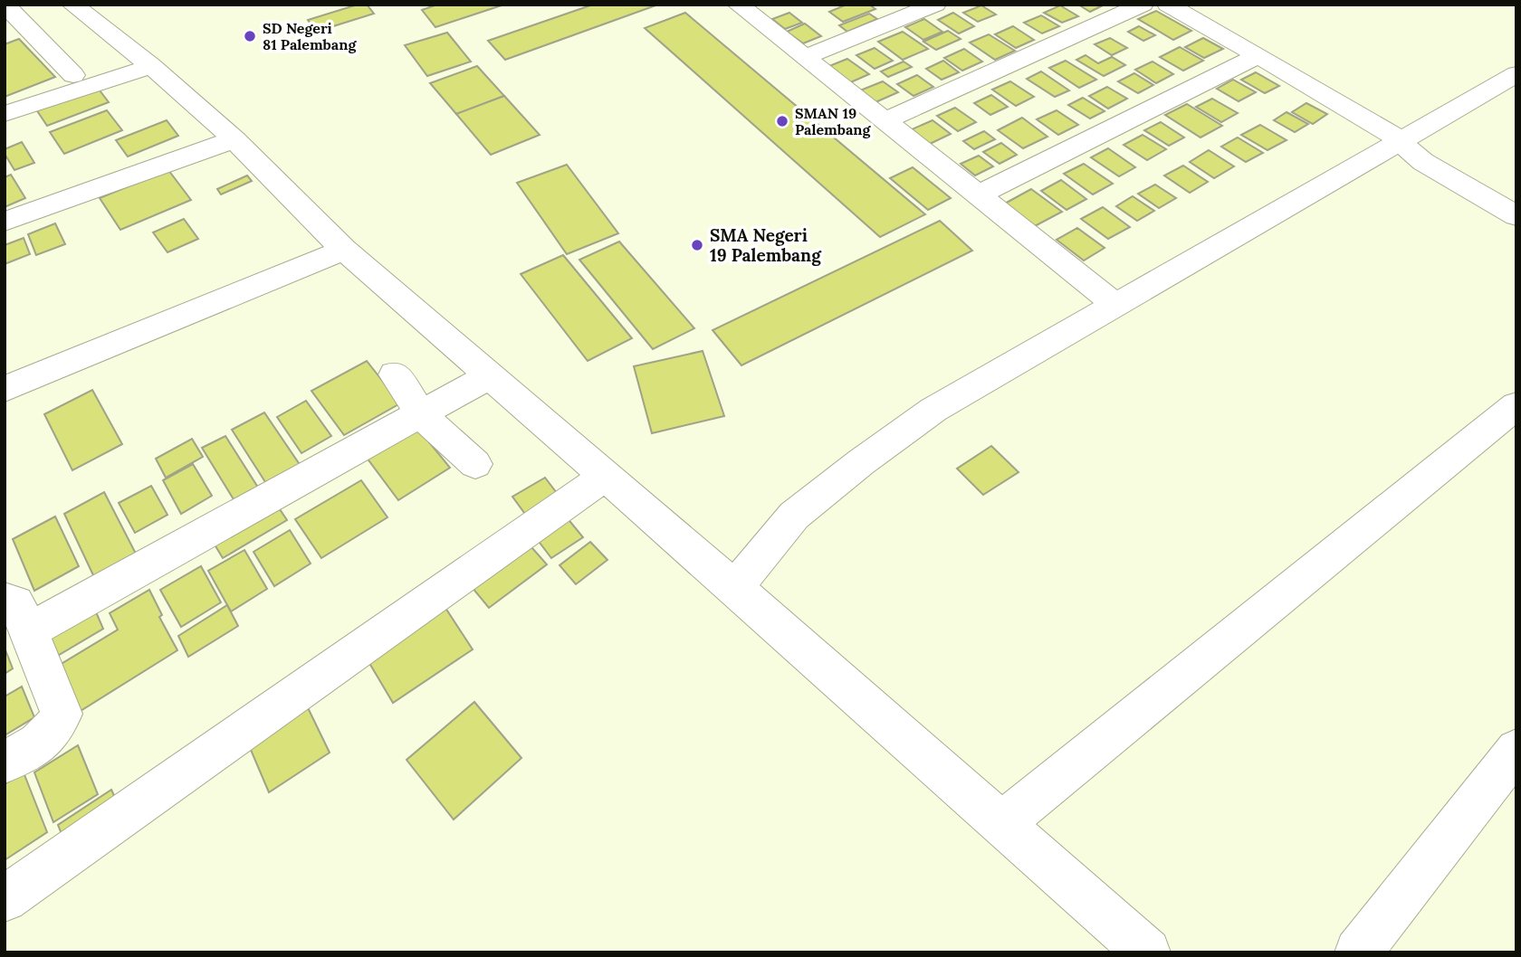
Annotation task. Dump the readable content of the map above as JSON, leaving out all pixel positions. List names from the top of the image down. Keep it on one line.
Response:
{"places":["SD Negeri 81 Palembang","SMAN 19 Palembang","SMA Negeri 19 Palembang"]}
